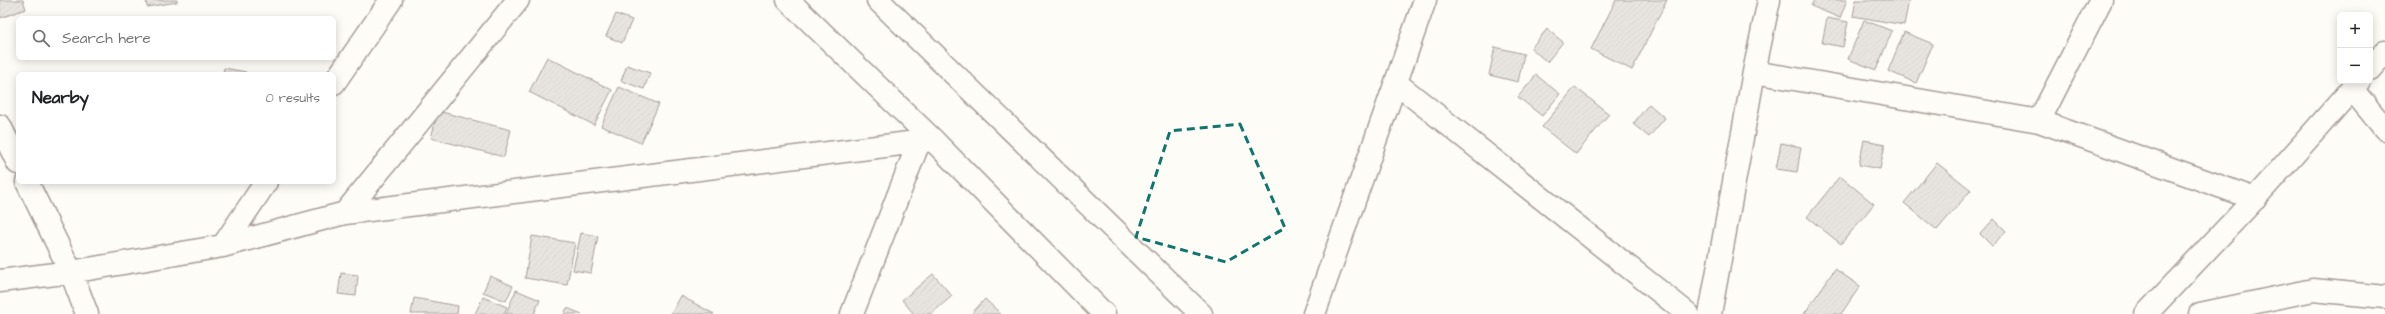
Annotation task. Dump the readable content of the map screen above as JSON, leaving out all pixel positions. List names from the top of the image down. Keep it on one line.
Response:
{"page":{"map_buttons":["+","−"],"search":"Search here","heading":["Nearby","0 results"]}}
